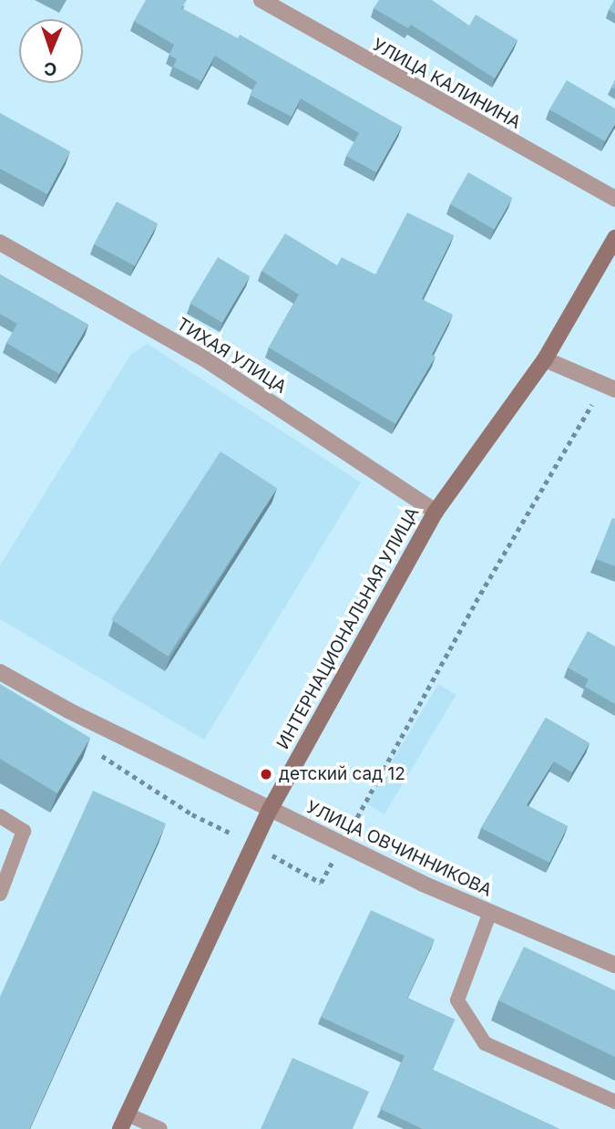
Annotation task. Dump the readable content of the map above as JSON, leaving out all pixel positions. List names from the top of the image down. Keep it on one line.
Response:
{"streets":{"main road":["ИНТЕРНАЦИОНАЛЬНАЯ УЛИЦА"],"street":["УЛИЦА КАЛИНИНА","ТИХАЯ УЛИЦА","УЛИЦА ОВЧИННИКОВА"]},"crossings":[["ТИХАЯ УЛИЦА","ИНТЕРНАЦИОНАЛЬНАЯ УЛИЦА"],["ИНТЕРНАЦИОНАЛЬНАЯ УЛИЦА","УЛИЦА ОВЧИННИКОВА"]],"places":["детский сад 12"],"north":"bottom"}
